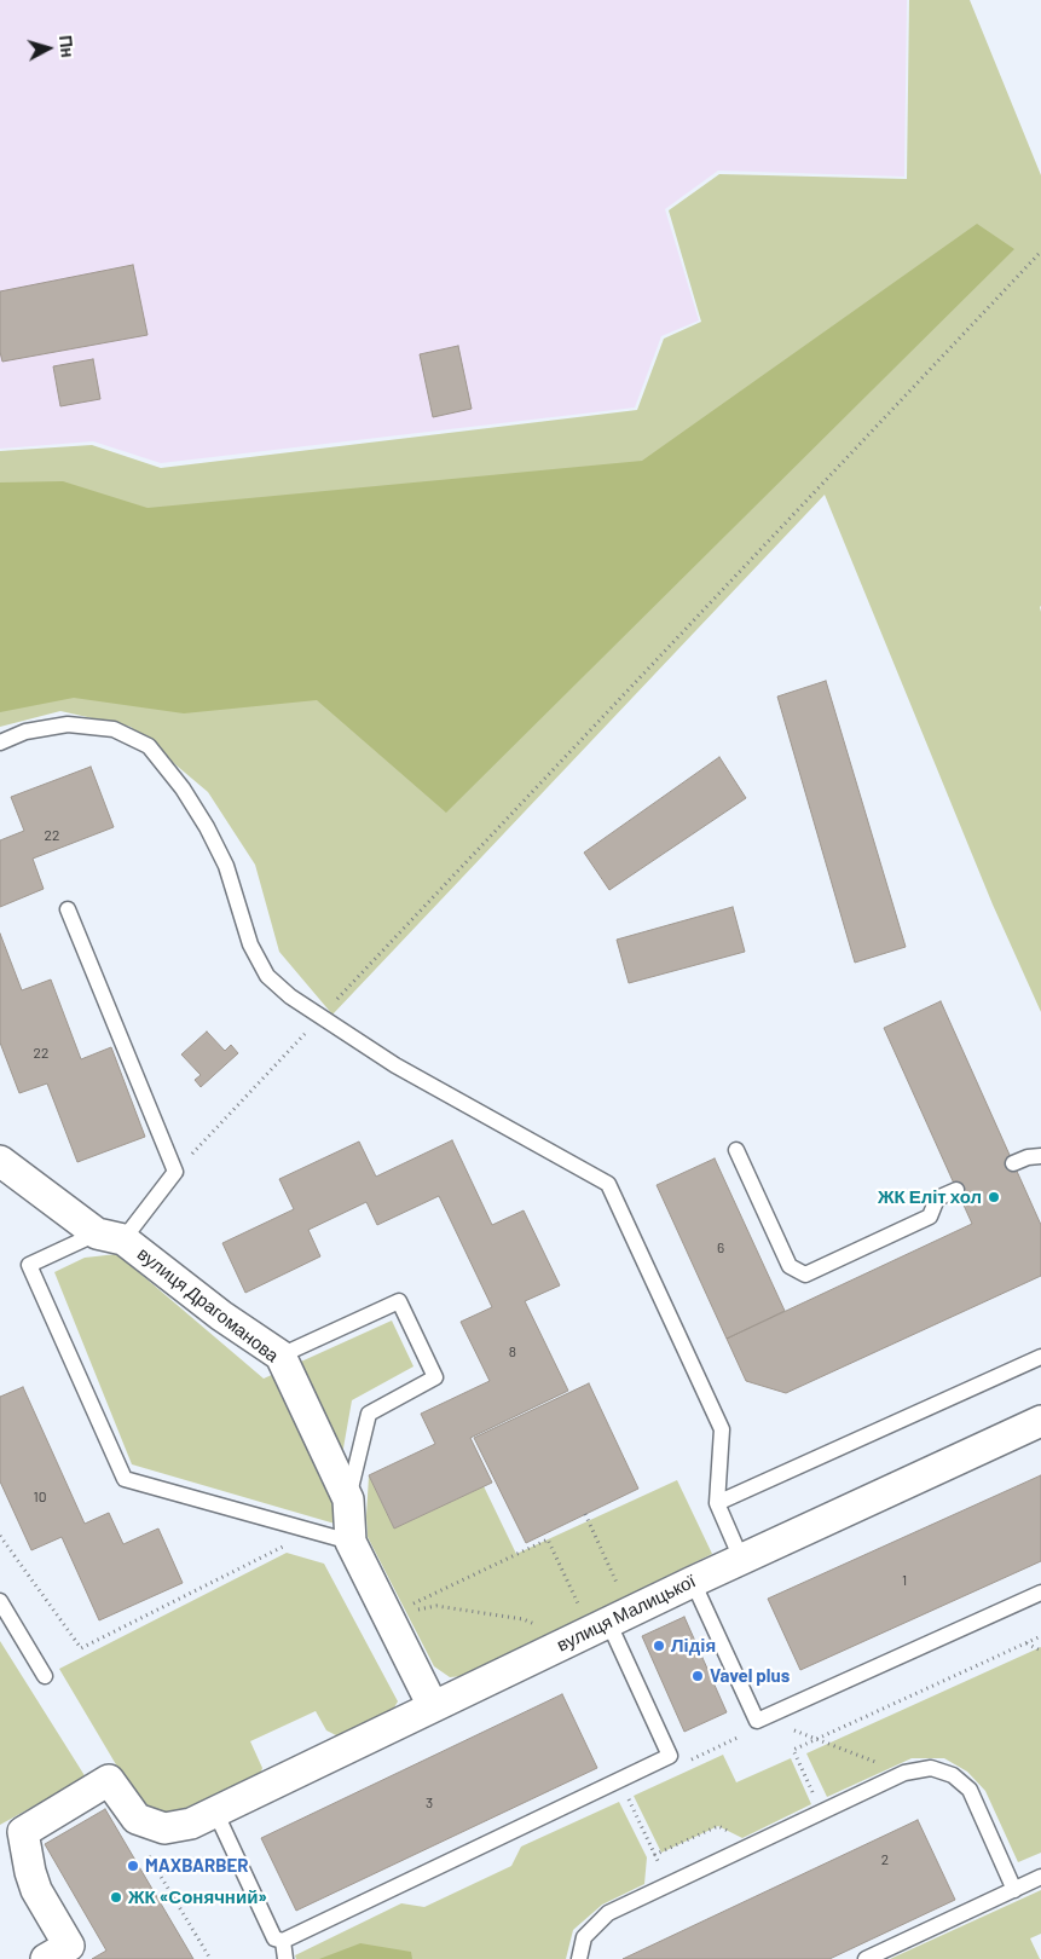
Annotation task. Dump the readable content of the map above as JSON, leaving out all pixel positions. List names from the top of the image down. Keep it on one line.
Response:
{"streets":{"street":["вулиця Драгоманова","вулиця Малицької"]},"crossings":[["вулиця Драгоманова","вулиця Малицької"]],"places":["ЖК Еліт хол","Лідія","Vavel plus","MAXBARBER","ЖК «Сонячний»"],"house_numbers":["22","22","6","8","10","1","3","2"],"north":"right"}
